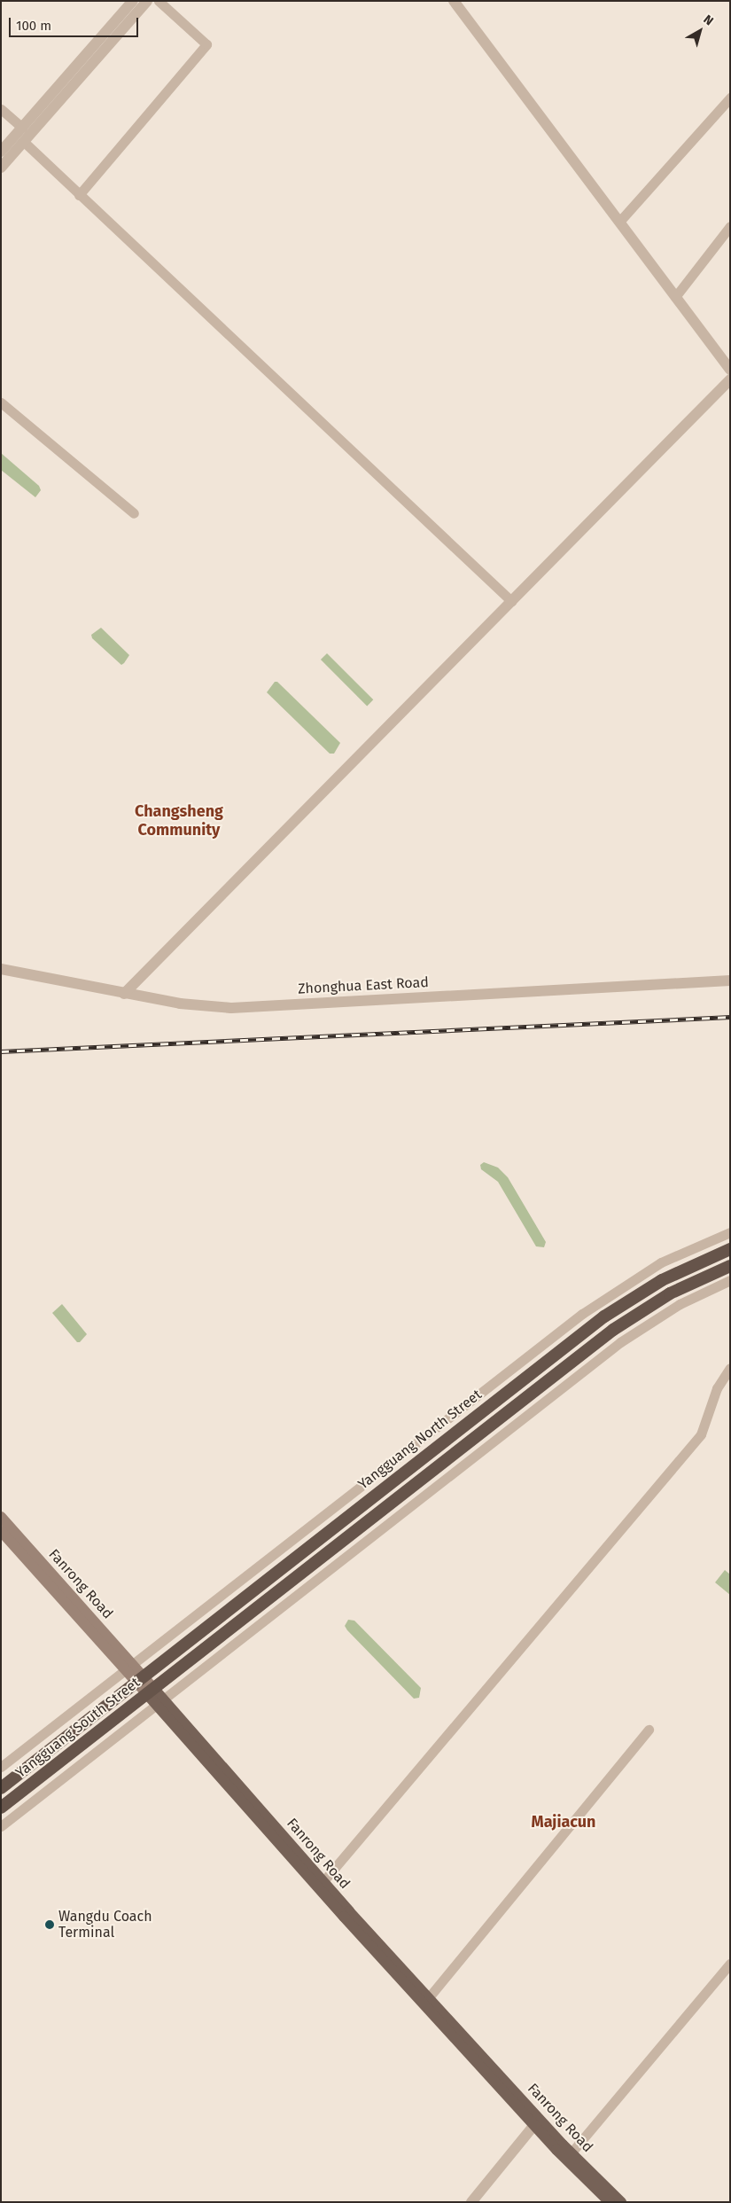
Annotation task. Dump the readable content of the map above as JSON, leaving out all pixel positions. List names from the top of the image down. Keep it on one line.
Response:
{"streets":{"highway":["Yangguang North Street","Yangguang South Street"],"main road":["Fanrong Road"],"street":["Zhonghua East Road"]},"crossings":[["Yangguang North Street","Fanrong Road"],["Yangguang North Street","Yangguang South Street"],["Fanrong Road","Yangguang South Street"]],"districts":["Changsheng Community","Majiacun"],"places":["Wangdu Coach Terminal"],"scale_bar":"100 m","north":"top right"}
